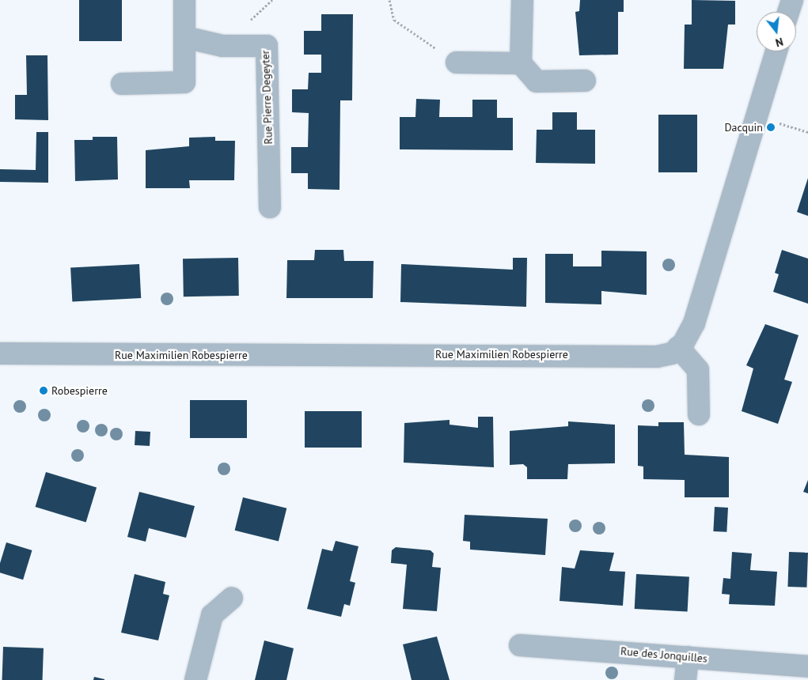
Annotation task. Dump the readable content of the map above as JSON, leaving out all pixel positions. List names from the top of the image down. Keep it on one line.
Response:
{"streets":{"street":["Rue Pierre Degeyter","Rue Maximilien Robespierre","Rue des Jonquilles"]},"places":["Dacquin","Robespierre"],"north":"bottom"}
